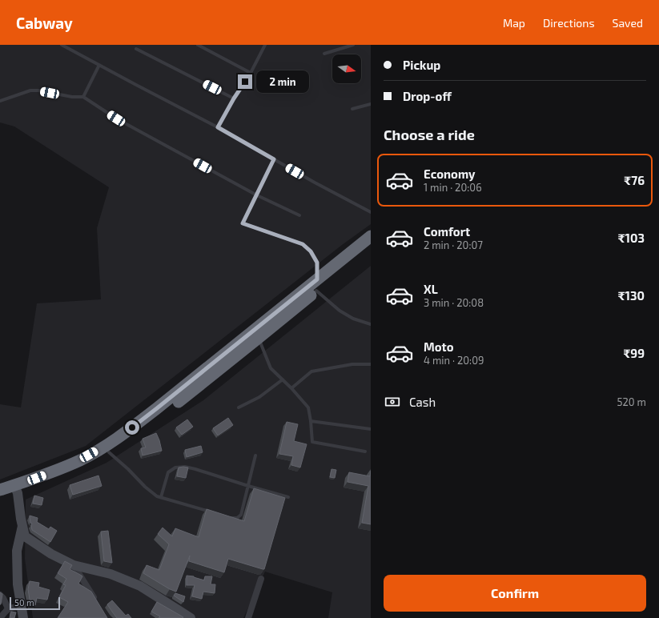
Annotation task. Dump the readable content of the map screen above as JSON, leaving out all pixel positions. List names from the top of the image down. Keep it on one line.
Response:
{"scale_bar":"50 m","north":"right","page":{"header":"Cabway","nav":["Map","Directions","Saved"],"banner":["Pickup","Drop-off"],"bubble":"2 min","heading":"Choose a ride","list":[{"name":"Economy","note":"1 min · 20:06","value":"₹76"},{"name":"Comfort","note":"2 min · 20:07","value":"₹103"},{"name":"XL","note":"3 min · 20:08","value":"₹130"},{"name":"Moto","note":"4 min · 20:09","value":"₹99"}],"pay":["Cash","520 m"],"buttons":"Confirm","scale":"50 m"}}
